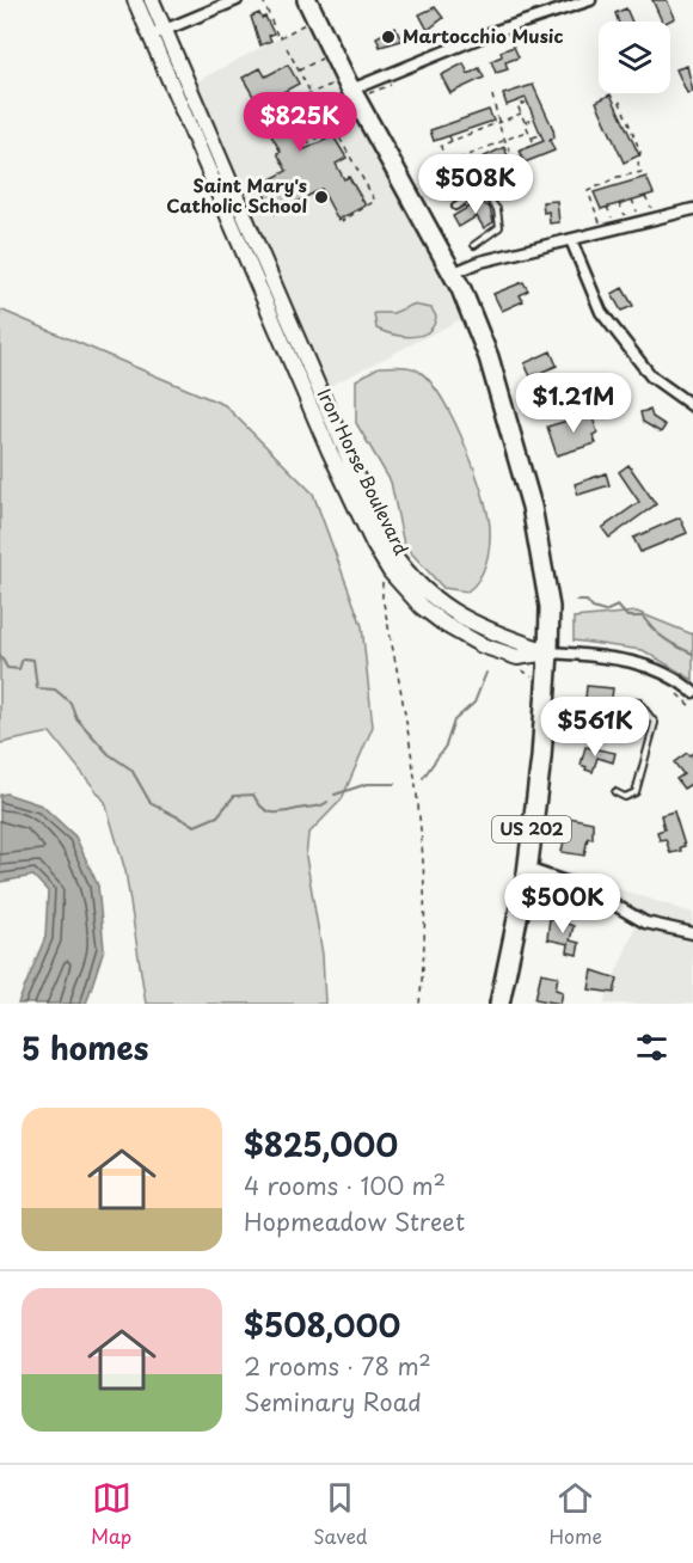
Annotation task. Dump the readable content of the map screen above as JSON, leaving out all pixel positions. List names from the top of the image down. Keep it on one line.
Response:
{"streets":{"highway":["US 202"],"street":["Iron Horse Boulevard"]},"crossings":[["Iron Horse Boulevard","US 202"]],"places":["Martocchio Music","Saint Mary's Catholic School"],"page":{"price":["$825K","$508K","$1.21M","$561K","$500K"],"heading":"5 homes","list":[{"name":"$825,000","note":"4 rooms · 100 m² · Hopmeadow Street"},{"name":"$508,000","note":"2 rooms · 78 m² · Seminary Road"}],"tabs":["Map","Saved","Home"]}}
